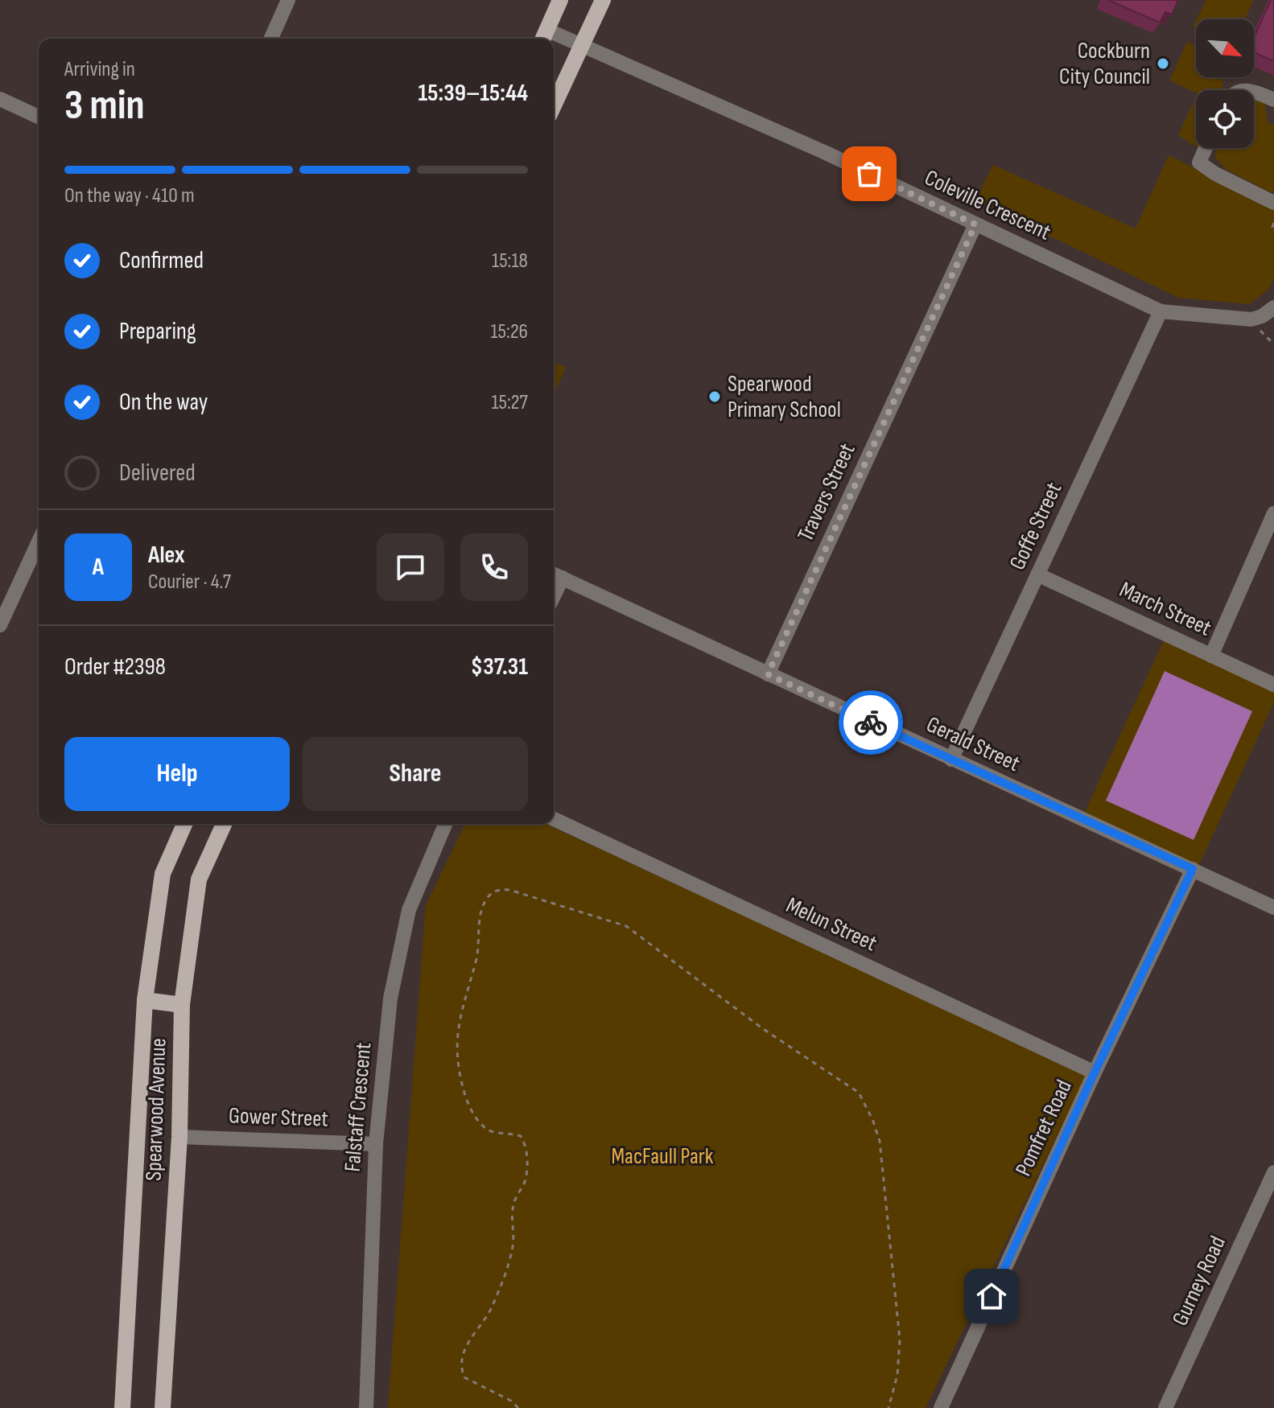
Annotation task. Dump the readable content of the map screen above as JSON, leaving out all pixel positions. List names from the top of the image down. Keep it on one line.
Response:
{"streets":{"main road":["Spearwood Avenue"],"street":["Coleville Crescent","Travers Street","Goffe Street","March Street","Gerald Street","Melun Street","Falstaff Crescent","Gower Street","Pomfret Road","Gurney Road"]},"crossings":[["Coleville Crescent","Travers Street"],["Coleville Crescent","Goffe Street"],["Travers Street","Gerald Street"],["Goffe Street","March Street"],["Goffe Street","Gerald Street"],["Gerald Street","Pomfret Road"],["Melun Street","Pomfret Road"],["Falstaff Crescent","Gower Street"],["Spearwood Avenue","Gower Street"]],"parks":["MacFaull Park"],"places":["Cockburn City Council","Spearwood Primary School"],"north":"bottom right","page":{"heading":["3 min","Arriving in","15:39–15:44"],"panel":["Alex","Courier · 4.7","Order #2398","$37.31"],"bar":"On the way · 410 m","list":[["Confirmed","15:18"],["Preparing","15:26"],["On the way","15:27"],"Delivered"],"round":"A","buttons":["Help","Share"]}}
